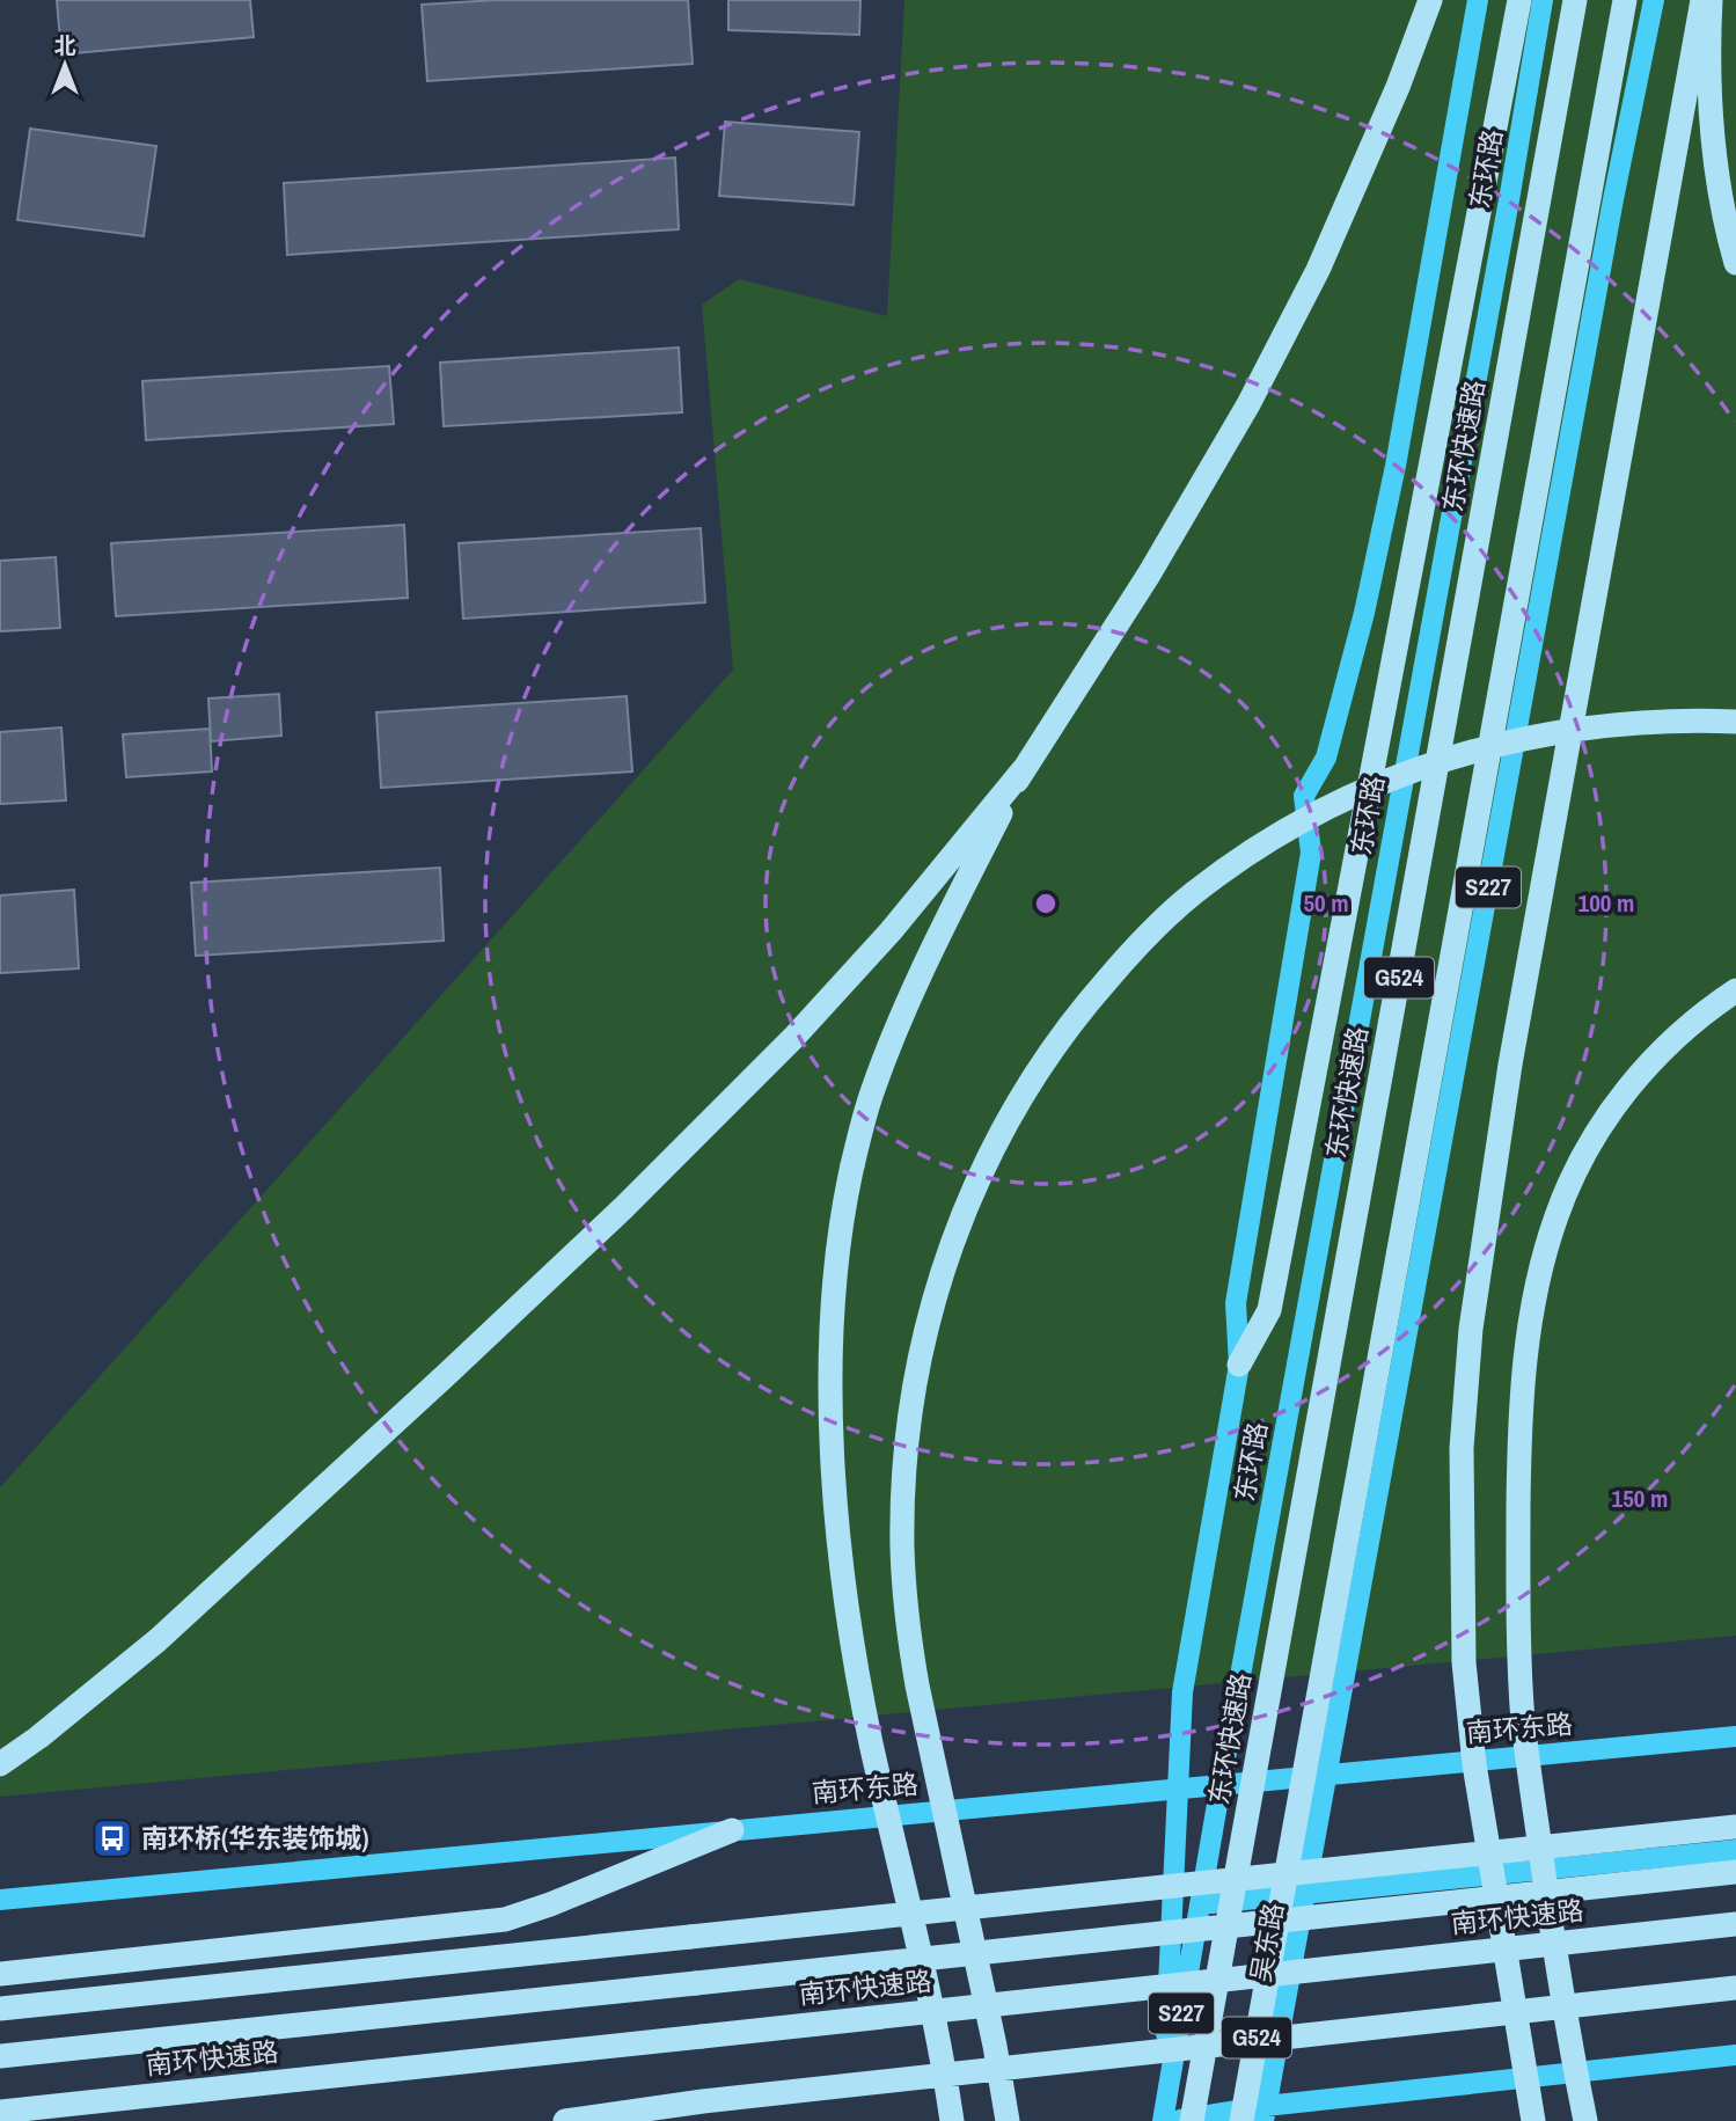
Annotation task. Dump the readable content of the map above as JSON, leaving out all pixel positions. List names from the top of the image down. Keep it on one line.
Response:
{"streets":{"highway":["东环快速路","G524","南环快速路"],"main road":["东环路","S227","南环东路","吴东路"]},"crossings":[["东环路","S227"],["东环路","南环东路"],["S227","南环东路"],["S227","吴东路"],["南环东路","吴东路"]],"places":{"bus stop":["南环桥(华东装饰城)"]},"north":"top","rings":["50 m","100 m","150 m"]}
